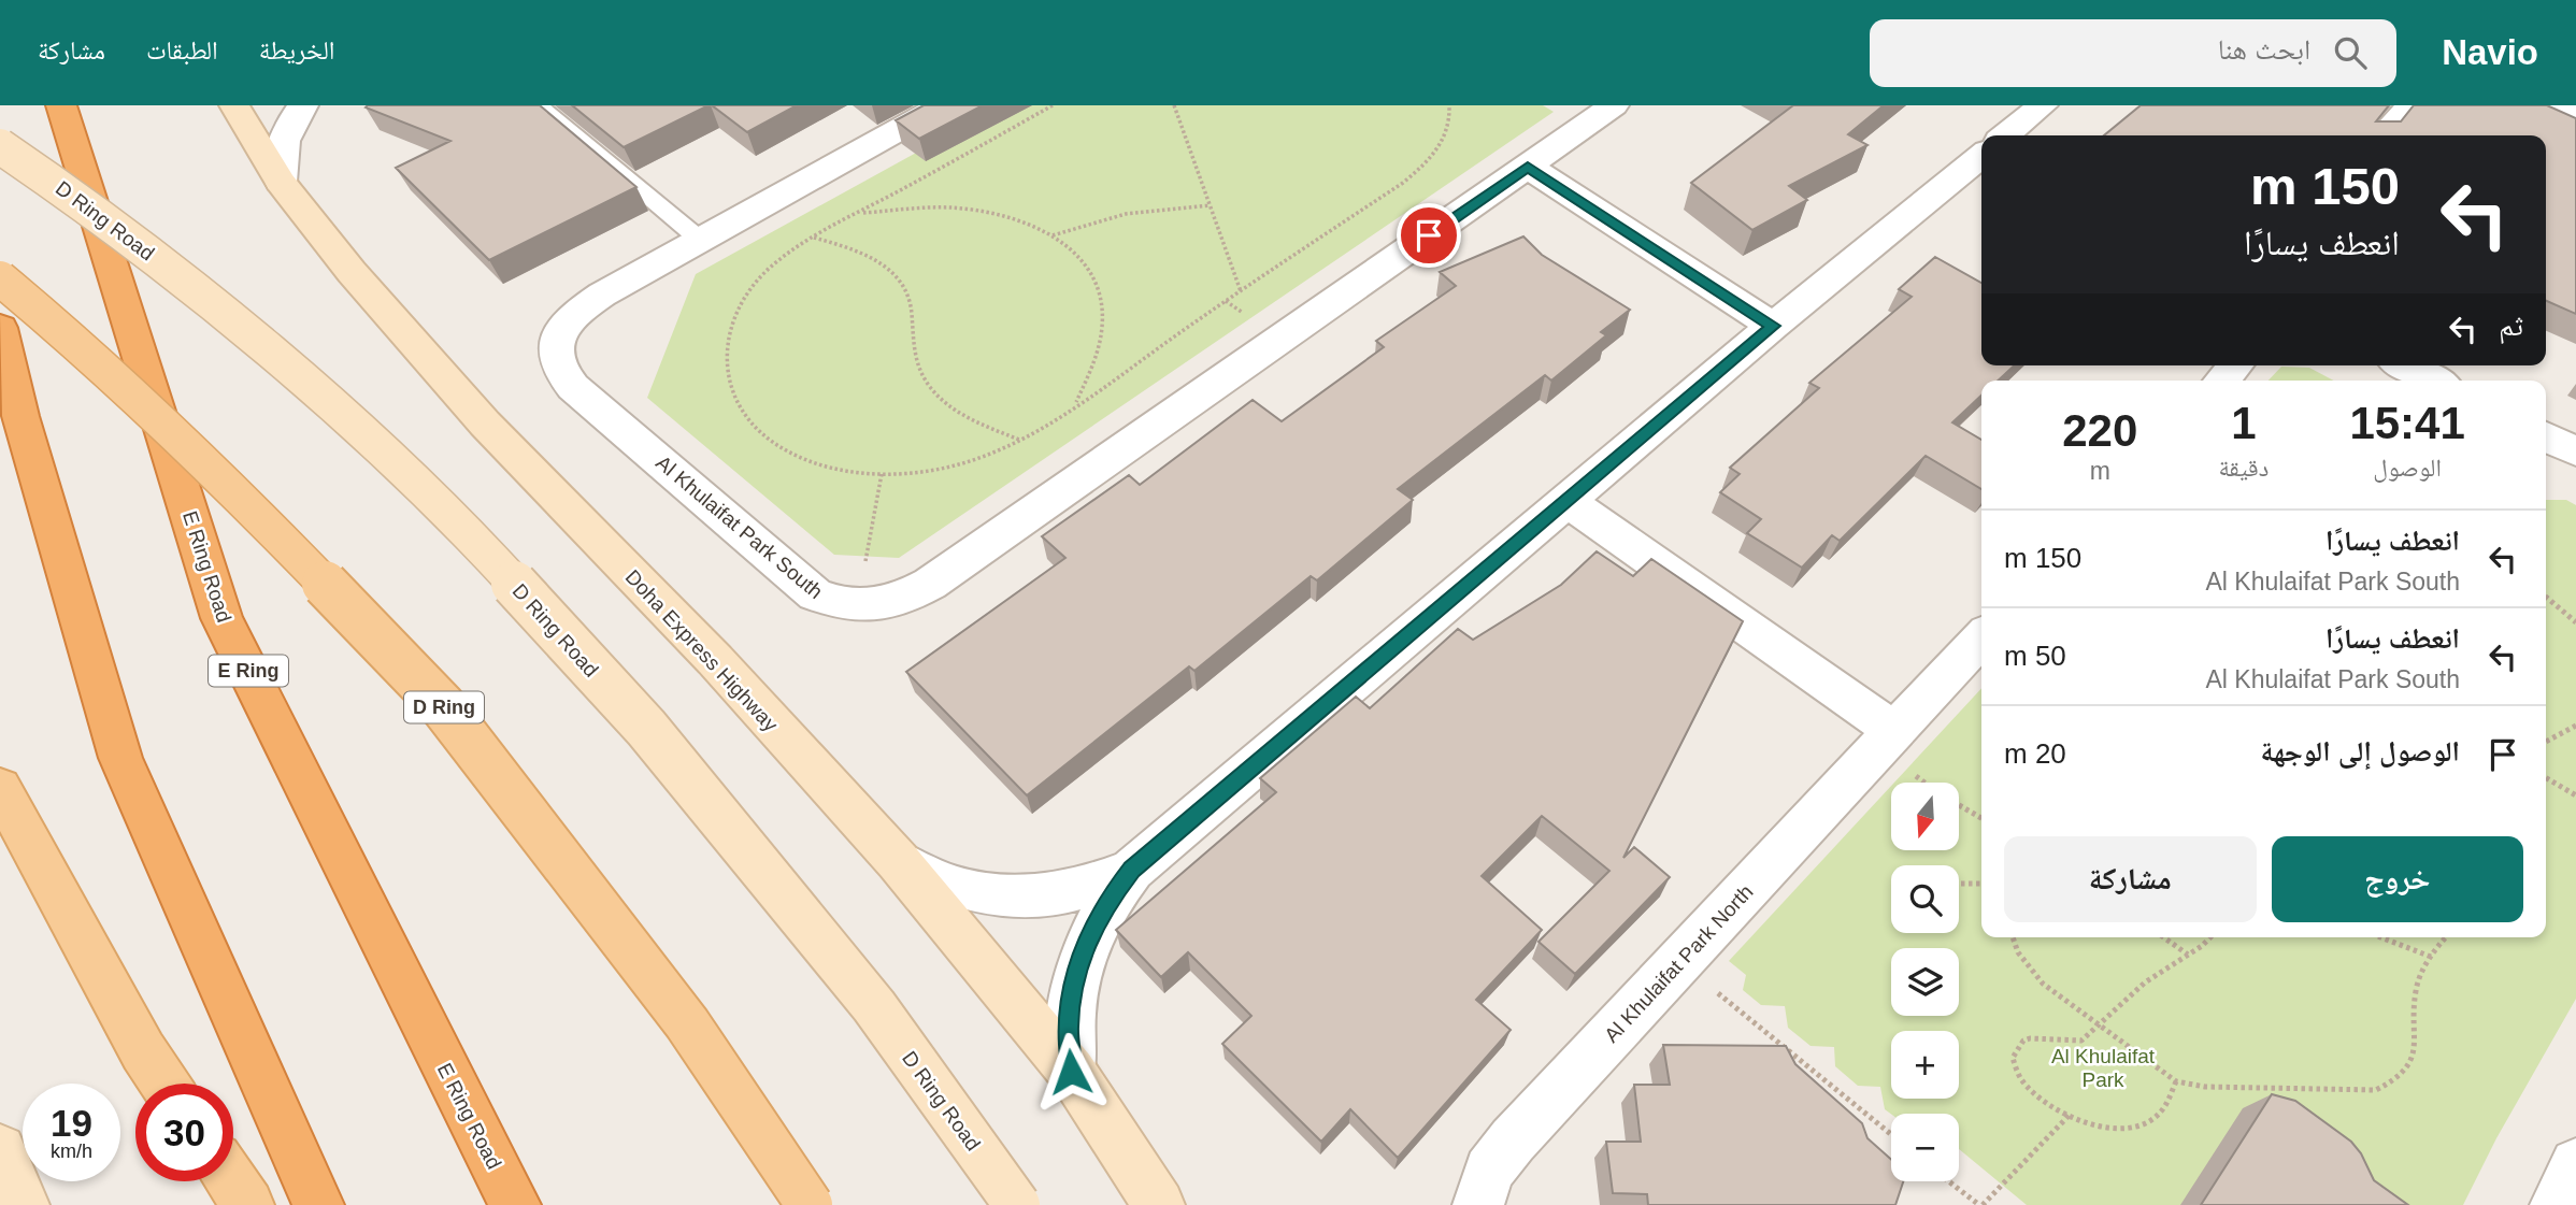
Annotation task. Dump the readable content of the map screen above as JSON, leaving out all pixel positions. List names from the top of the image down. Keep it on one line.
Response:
{"streets":{"highway":["E Ring Road","E Ring"],"main road":["D Ring"],"street":["D Ring Road","Al Khulaifat Park South","Doha Express Highway","Al Khulaifat Park North"]},"parks":["Al Khulaifat Park"],"north":"bottom","page":{"header":"Navio","search":"ابحث هنا","nav":["الخريطة","الطبقات","مشاركة"],"turn":["150 m","انعطف يسارًا"],"then":"ثم","eta":["15:41","الوصول","1","دقيقة","220","m"],"list":[{"name":"انعطف يسارًا","note":"Al Khulaifat Park South","value":"150 m"},{"name":"انعطف يسارًا","note":"Al Khulaifat Park South","value":"50 m"},{"name":"الوصول إلى الوجهة","value":"20 m"}],"map_buttons":["+","−"],"buttons":["خروج","مشاركة"],"speed":"19 km/h","limit":"30"}}
